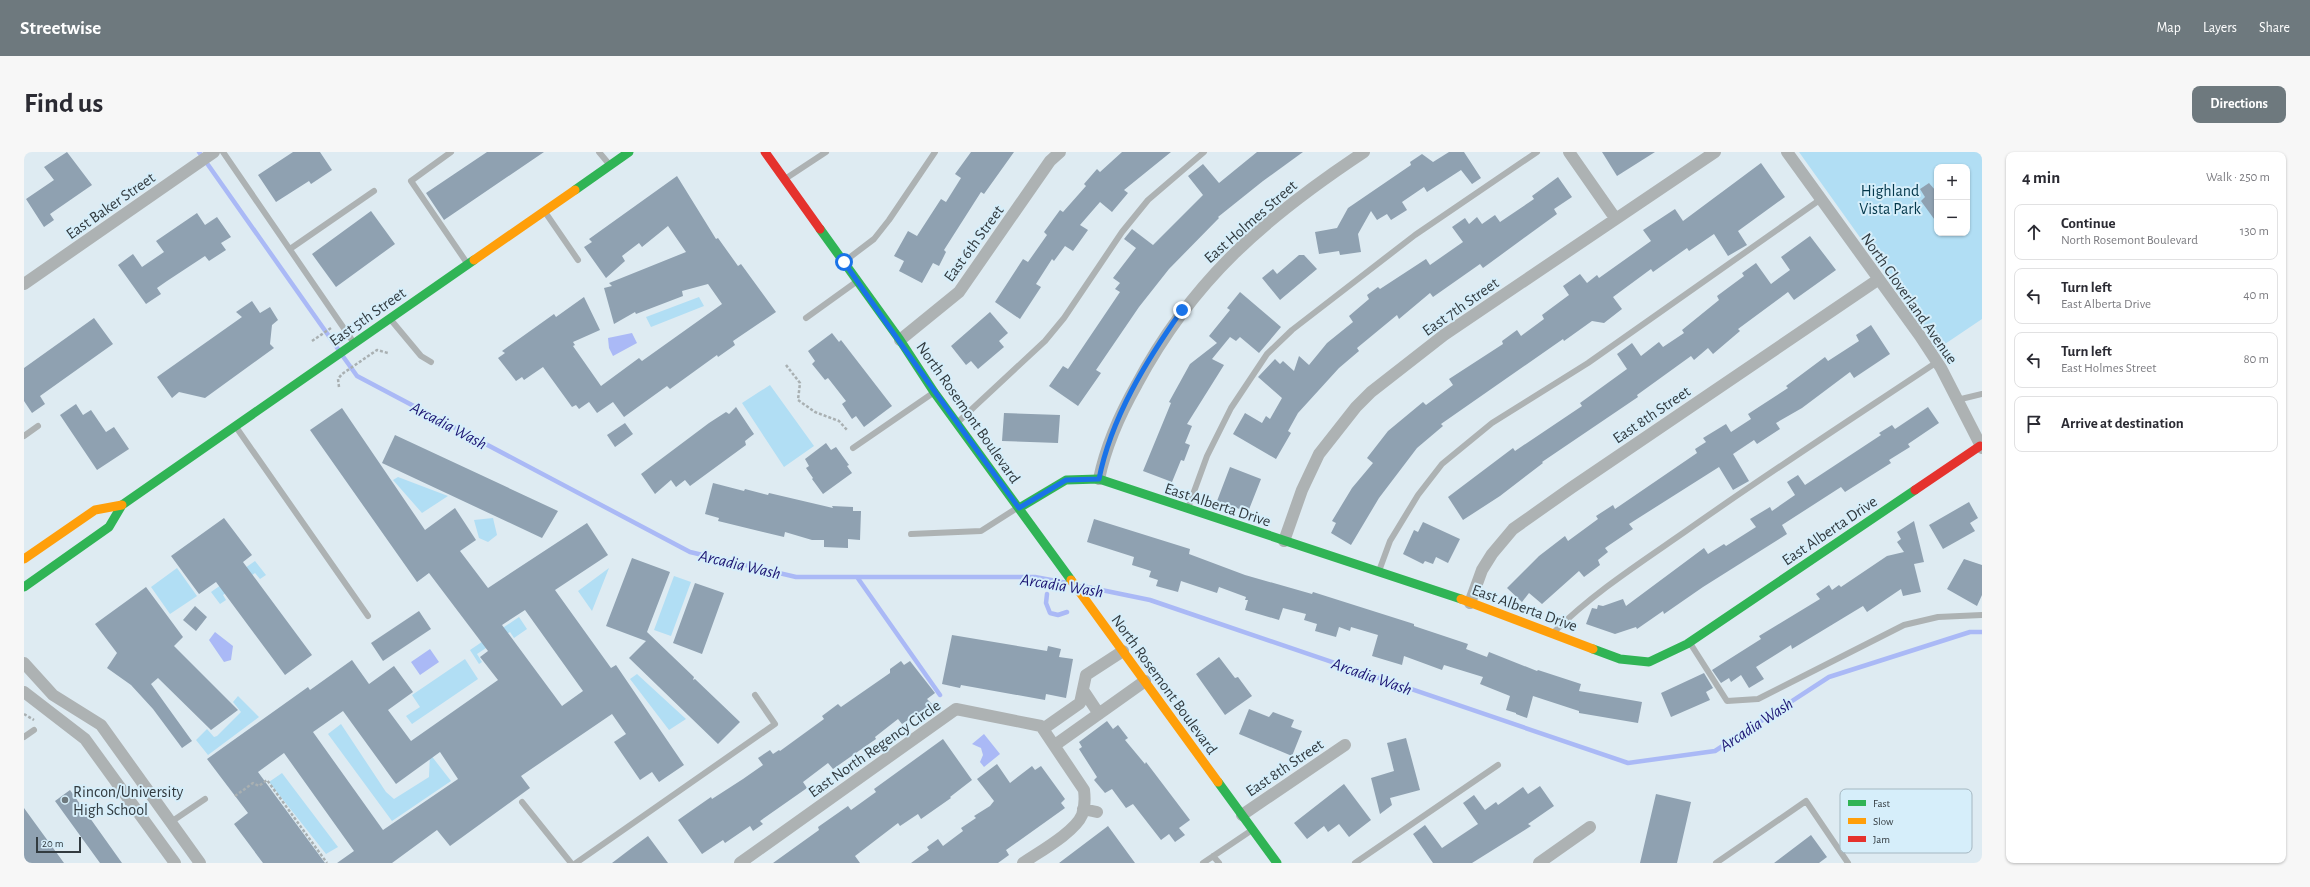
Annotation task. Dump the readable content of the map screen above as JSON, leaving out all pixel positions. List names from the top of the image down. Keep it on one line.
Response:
{"streets":{"street":["East Baker Street","East Holmes Street","East 6th Street","North Cloverland Avenue","East 7th Street","East 5th Street","North Rosemont Boulevard","East 8th Street","East Alberta Drive","East North Regency Circle"]},"crossings":[["East Holmes Street","East Alberta Drive"],["East 6th Street","North Rosemont Boulevard"],["North Cloverland Avenue","East 8th Street"],["North Cloverland Avenue","East Alberta Drive"],["East 7th Street","East Alberta Drive"],["North Rosemont Boulevard","East 8th Street"],["North Rosemont Boulevard","East Alberta Drive"],["East 8th Street","East Alberta Drive"]],"water":["Arcadia Wash"],"parks":["Highland Vista Park"],"places":["Rincon/University High School"],"legend":["Fast","Slow","Jam"],"scale_bar":"20 m","page":{"header":"Streetwise","nav":["Map","Layers","Share"],"buttons":"Directions","title":"Find us","heading":["4 min","Walk · 250 m"],"map_buttons":["+","−"],"list":[["Continue","North Rosemont Boulevard","130 m"],["Turn left","East Alberta Drive","40 m"],["Turn left","East Holmes Street","80 m"],"Arrive at destination"],"scale":"20 m"}}
